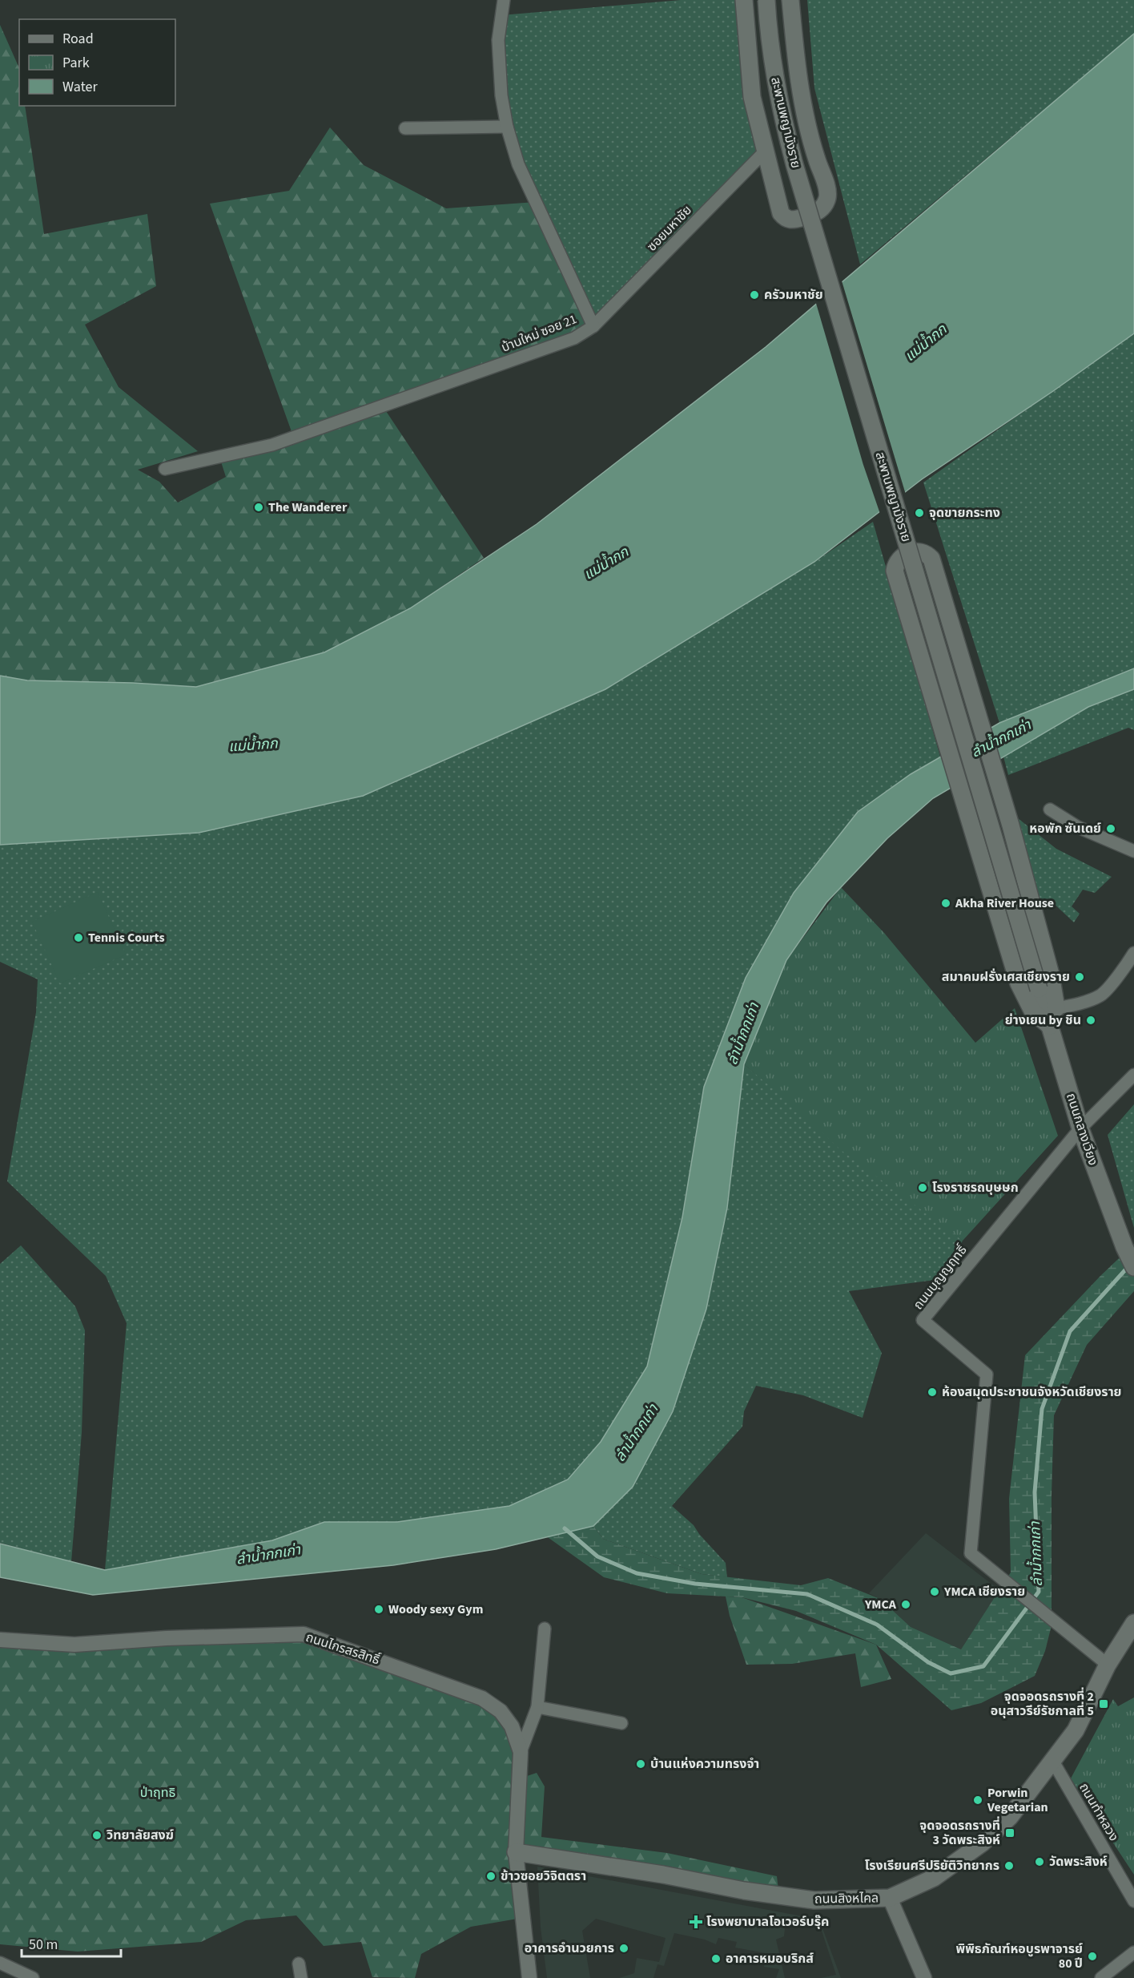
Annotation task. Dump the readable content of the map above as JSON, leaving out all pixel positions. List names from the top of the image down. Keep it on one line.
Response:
{"streets":{"main road":["สะพานพญามังราย","ถนนกลางเวียง","ถนนสิงหไคล"],"street":["ซอยมหาชัย","บ้านใหม่ ซอย 21","ถนนบุญญฤทธิ์","ถนนไกรสรสิทธิ์","ถนนทำหลวง"]},"crossings":[["สะพานพญามังราย","ถนนกลางเวียง"],["ซอยมหาชัย","บ้านใหม่ ซอย 21"],["ถนนกลางเวียง","ถนนบุญญฤทธิ์"],["ถนนบุญญฤทธิ์","ถนนสิงหไคล"],["ถนนไกรสรสิทธิ์","ถนนสิงหไคล"],["ถนนทำหลวง","ถนนสิงหไคล"]],"water":["แม่น้ำกก","ลำน้ำกกเก่า"],"parks":["ป่าฤทธิ"],"places":{"other":["ครัวมหาชัย","The Wanderer","จุดขายกระทง","หอพัก ซันเดย์","Akha River House","Tennis Courts","สมาคมฝรั่งเศสเชียงราย","ย่างเยน by ชิน","โรงราชรถบุษษก","ห้องสมุดประชาชนจังหวัดเชียงราย","YMCA เชียงราย","YMCA","Woody sexy Gym","บ้านแห่งความทรงจำ","Porwin Vegetarian","วิทยาลัยสงฆ์","วัดพระสิงห์","โรงเรียนศรีปริยัติวิทยากร","ข้าวซอยวิจิตตรา","อาคารอำนวยการ","พิพิธภัณฑ์หอบูรพาจารย์ 80 ปี","อาคารหมอบริกส์"],"transit":["จุดจอดรถรางที่ 2 อนุสาวรีย์รัชกาลที่ 5","จุดจอดรถรางที่ 3 วัดพระสิงห์"],"health":["โรงพยาบาลโอเวอร์บรุ๊ค"]},"legend":["Road","Park","Water"],"scale_bar":"50 m"}
